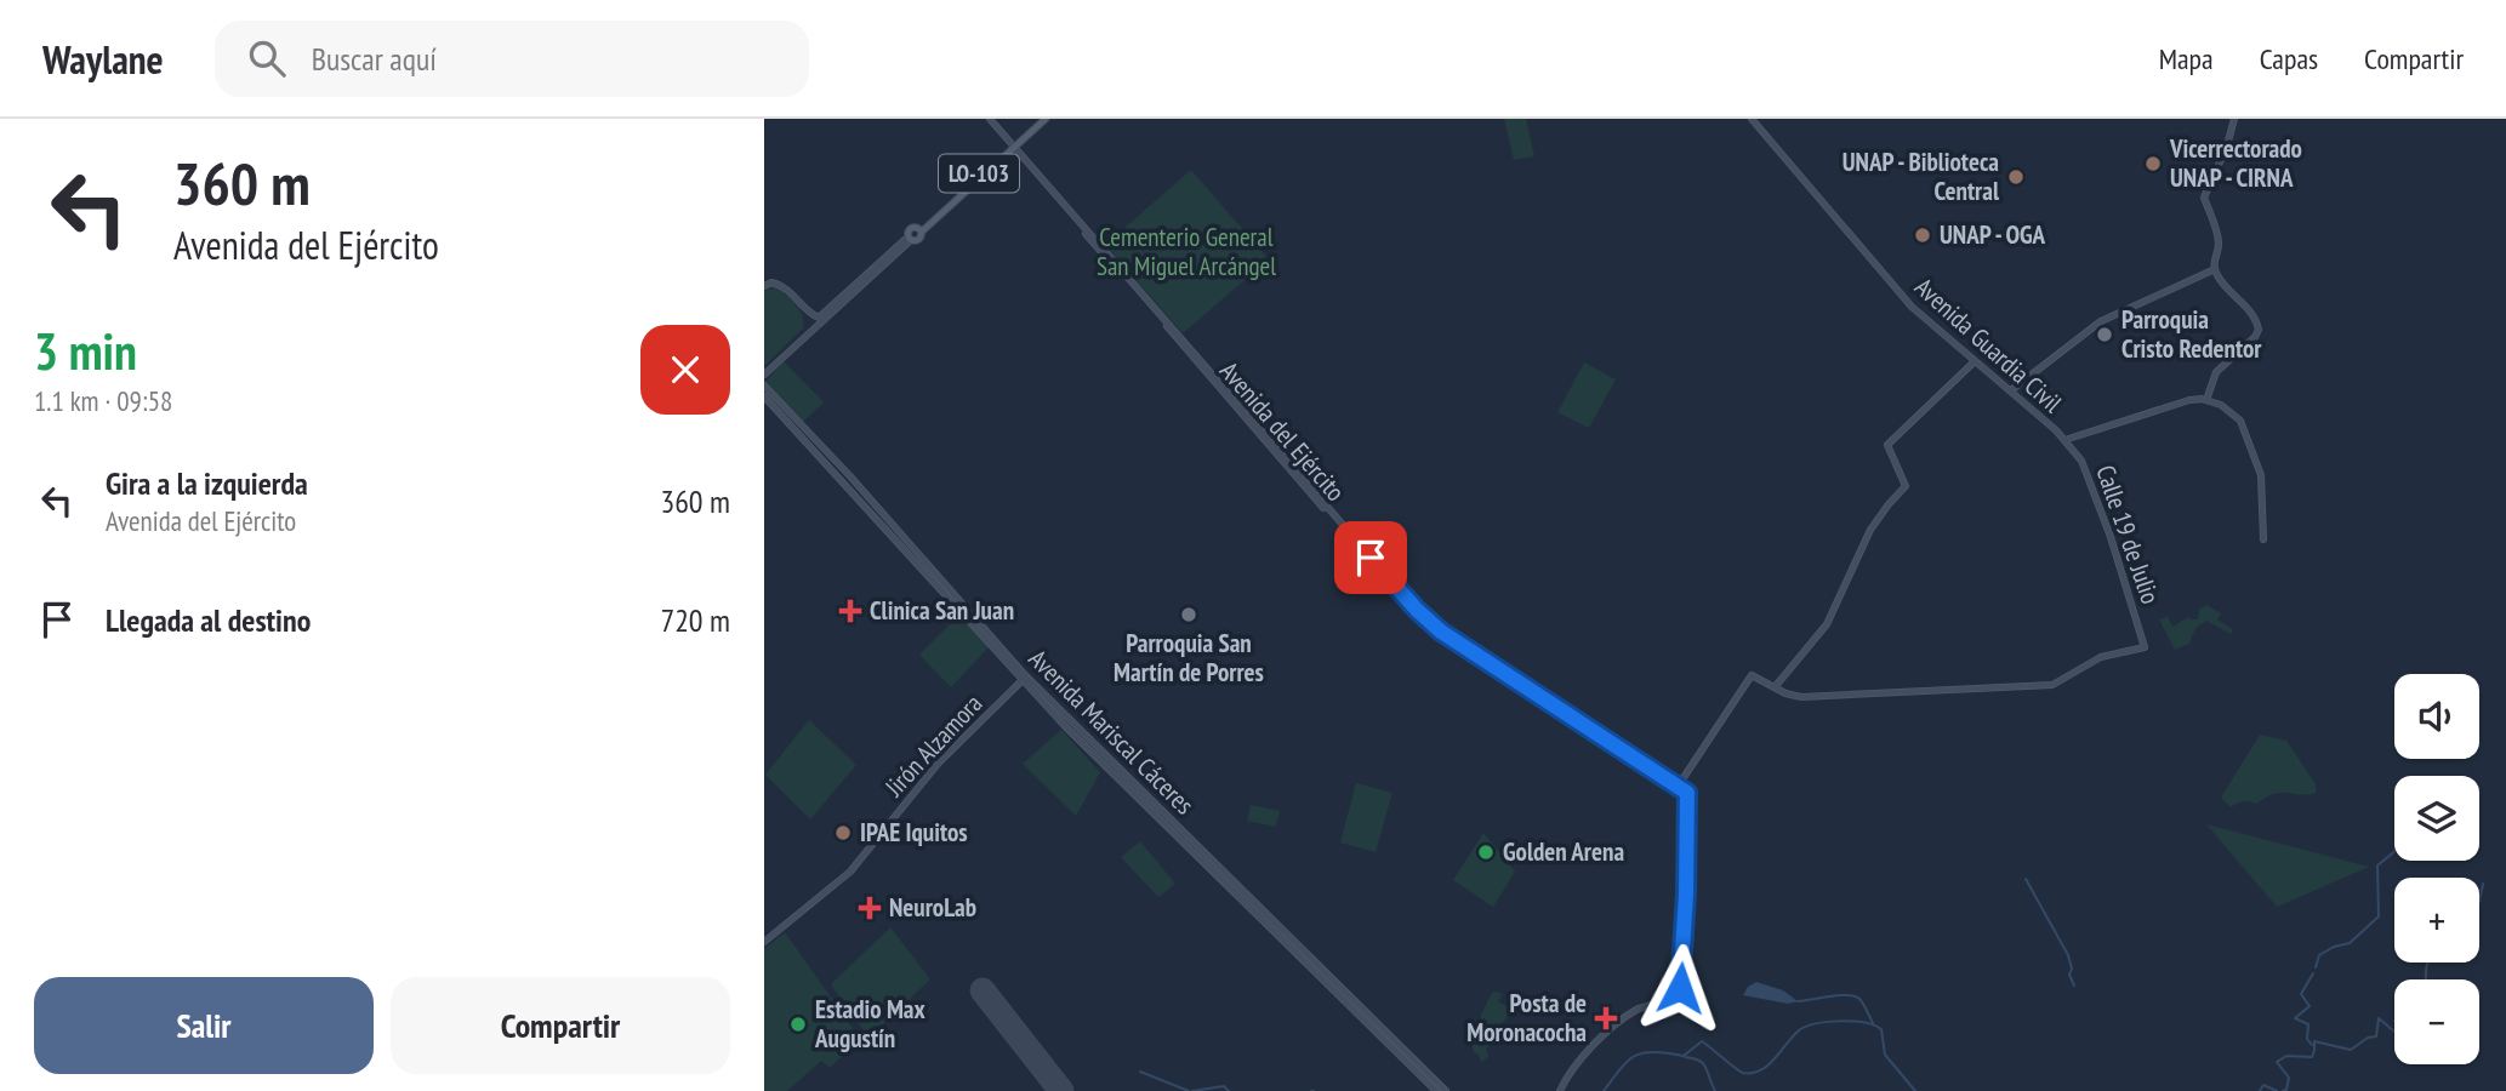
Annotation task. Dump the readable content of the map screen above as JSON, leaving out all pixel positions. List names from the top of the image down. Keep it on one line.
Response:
{"streets":{"main road":["LO-103","Avenida Guardia Civil","Avenida del Ejército","Calle 19 de Julio","Avenida Mariscal Cáceres","Jirón Alzamora"]},"crossings":[["LO-103","Avenida del Ejército"],["Avenida Guardia Civil","Calle 19 de Julio"],["Avenida Mariscal Cáceres","Jirón Alzamora"]],"parks":["Cementerio General San Miguel Arcángel"],"places":{"other":["Vicerrectorado UNAP - CIRNA","UNAP - Biblioteca Central","UNAP - OGA","Parroquia Cristo Redentor","Parroquia San Martín de Porres","IPAE Iquitos","Golden Arena","Estadio Max Augustín"],"health":["Clinica San Juan","NeuroLab","Posta de Moronacocha"]},"page":{"header":"Waylane","search":"Buscar aquí","nav":["Mapa","Capas","Compartir"],"turn":["360 m","Avenida del Ejército"],"heading":["3 min","1.1 km · 09:58"],"list":[{"name":"Gira a la izquierda","note":"Avenida del Ejército","value":"360 m"},{"name":"Llegada al destino","value":"720 m"}],"map_buttons":["+","−"],"buttons":["Salir","Compartir"]}}
